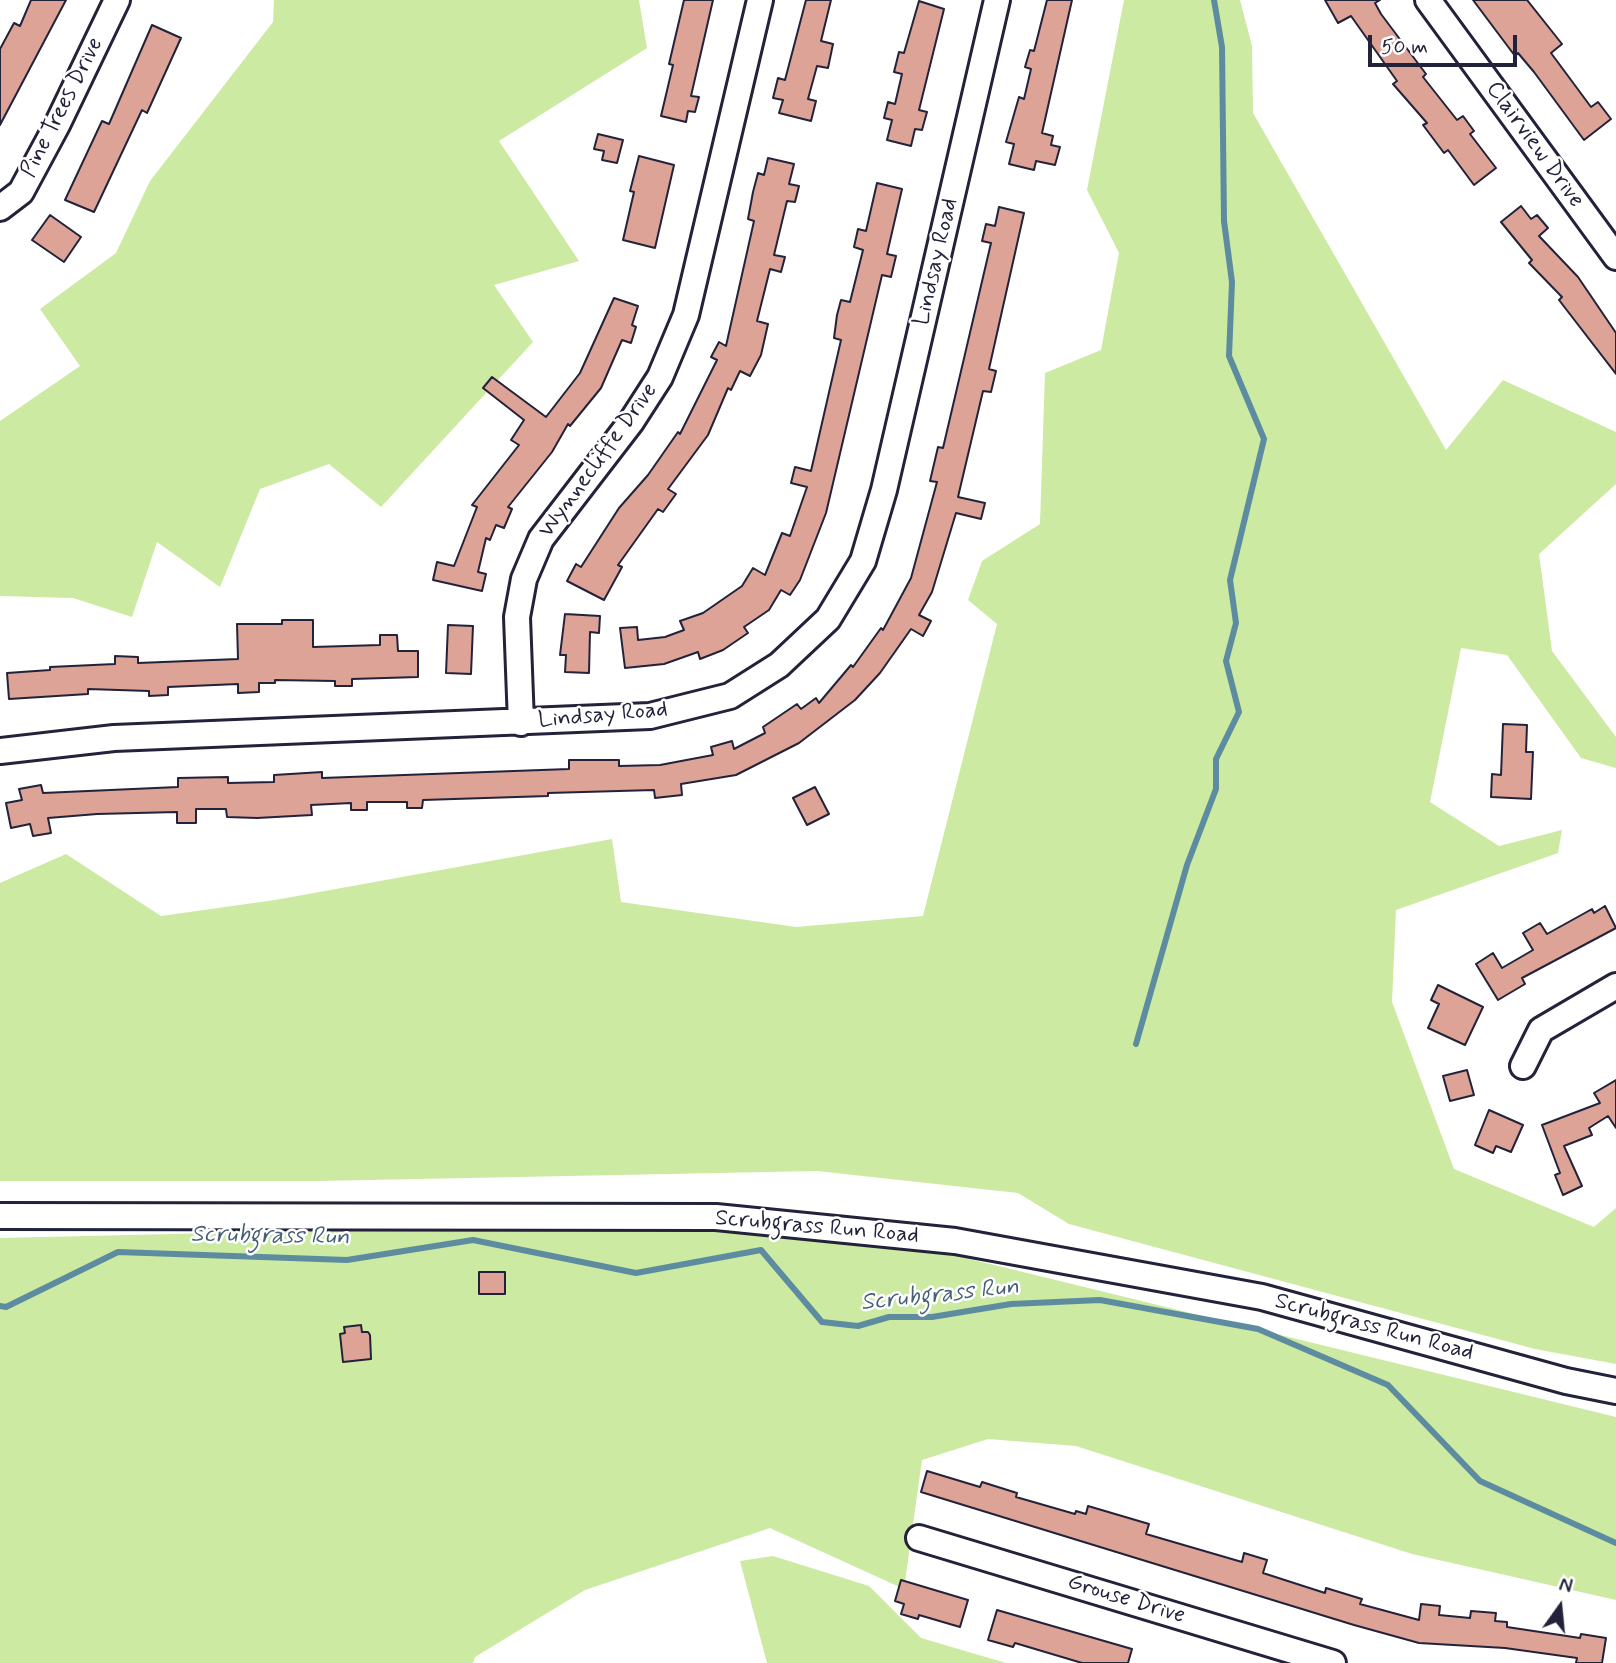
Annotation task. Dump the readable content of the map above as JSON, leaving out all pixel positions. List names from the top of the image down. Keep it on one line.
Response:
{"streets":{"street":["Pine Trees Drive","Clairview Drive","Lindsay Road","Wynnecliffe Drive","Scrubgrass Run Road","Grouse Drive"]},"crossings":[["Lindsay Road","Wynnecliffe Drive"]],"water":["Scrubgrass Run"],"scale_bar":"50 m","north":"top"}
